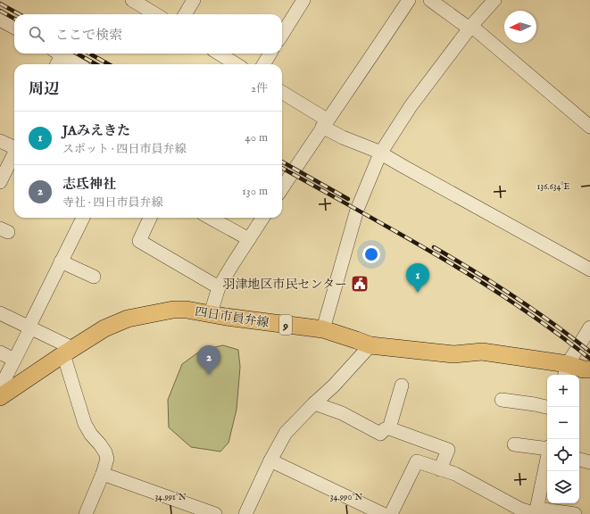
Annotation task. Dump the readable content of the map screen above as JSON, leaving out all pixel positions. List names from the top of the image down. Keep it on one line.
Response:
{"streets":{"main road":["四日市員弁線","9"]},"places":{"public building":["羽津地区市民センター"]},"north":"left","page":{"search":"ここで検索","heading":["周辺","2件"],"list":[{"mark":"1","name":"JAみえきた","note":"スポット · 四日市員弁線","value":"40 m"},{"mark":"2","name":"志氐神社","note":"寺社 · 四日市員弁線","value":"130 m"}],"pins":["1","2"],"map_buttons":["+","−"]},"coordinates":["136.634°E","34.991°N","34.990°N"]}
